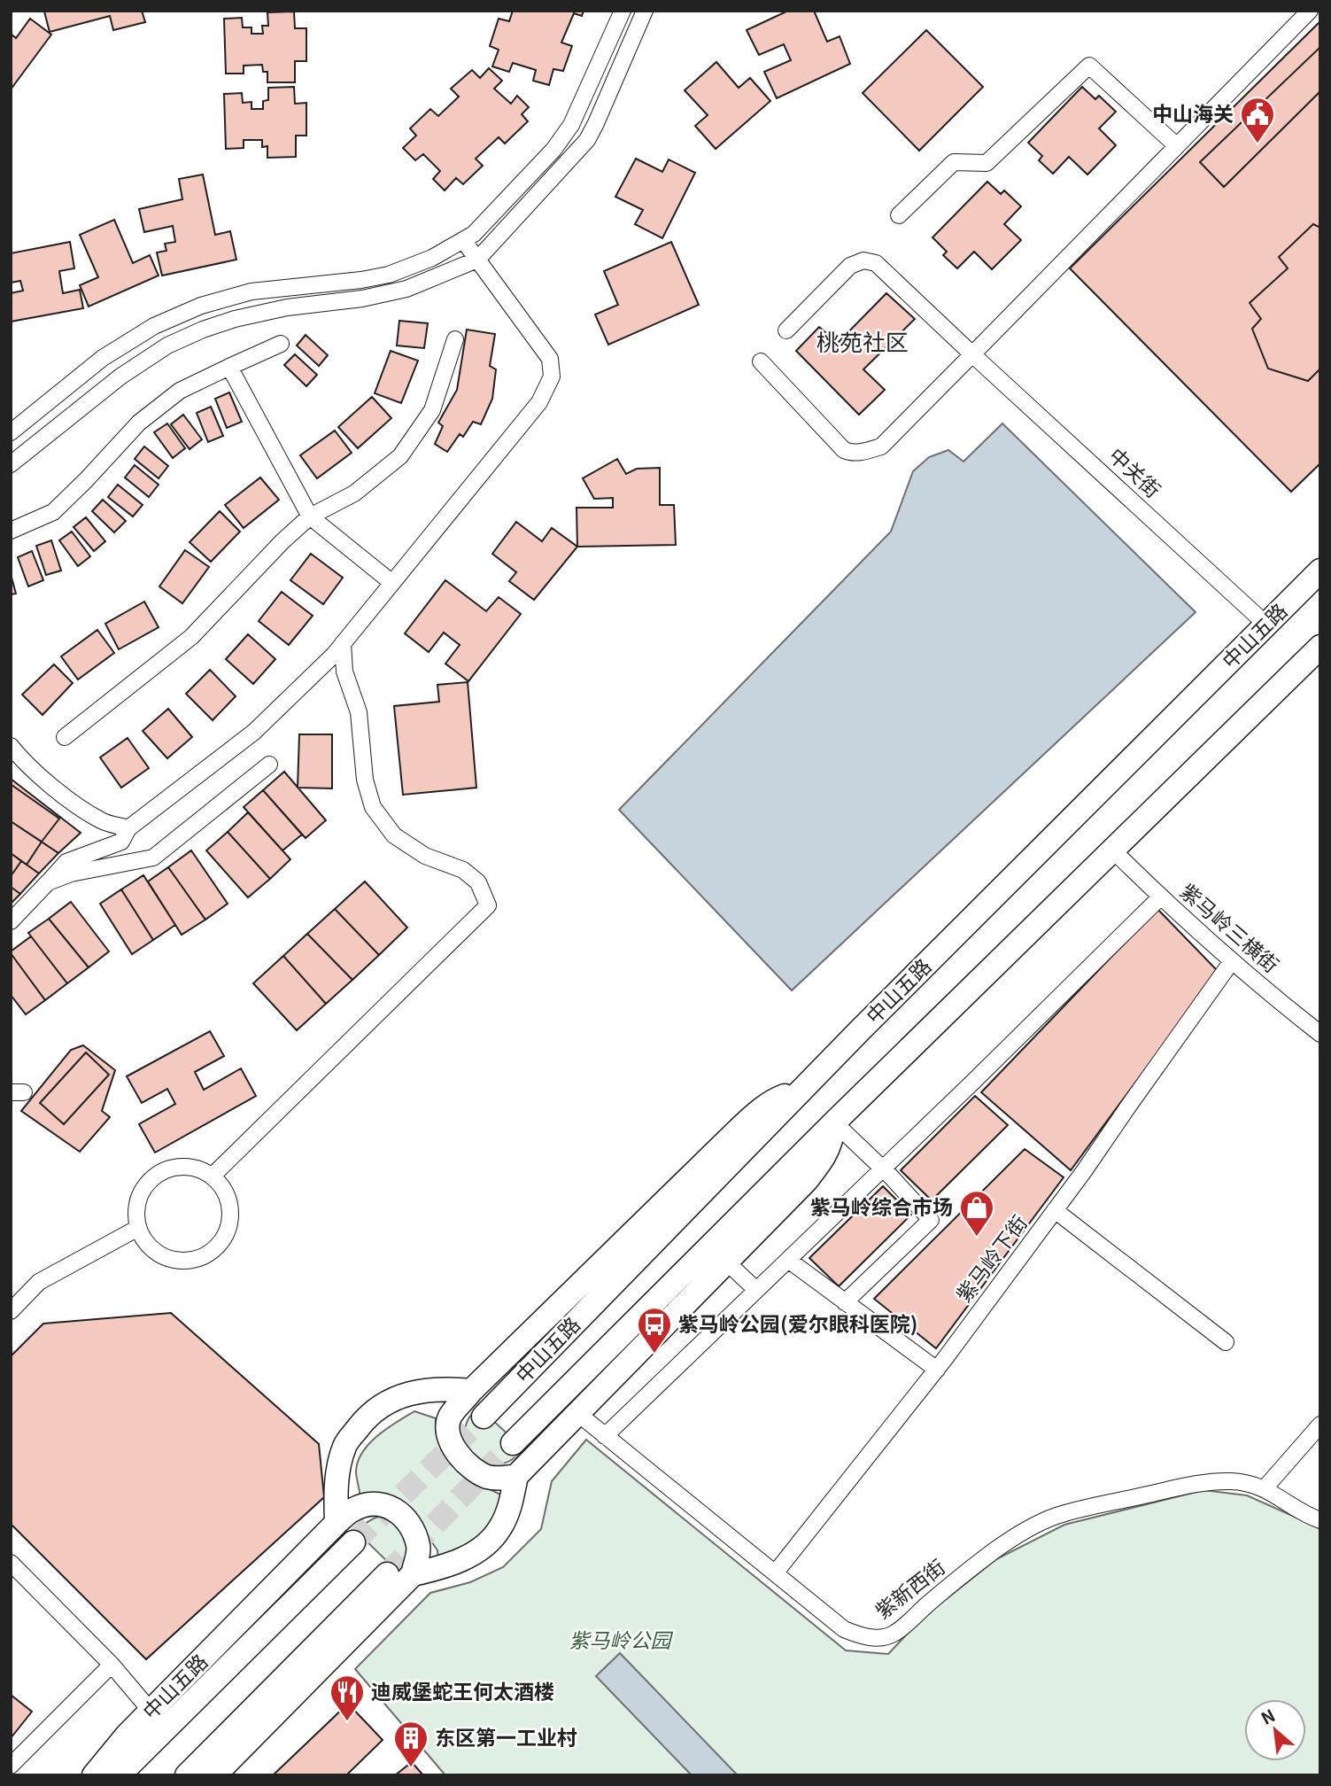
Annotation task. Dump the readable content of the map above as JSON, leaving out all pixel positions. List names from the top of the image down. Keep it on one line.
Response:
{"streets":{"main road":["中山五路"],"street":["中关街","紫马岭三横街","紫马岭下街","紫新西街"]},"crossings":[["中关街","中山五路"],["中山五路","紫马岭三横街"],["紫马岭三横街","紫马岭下街"],["紫马岭下街","紫新西街"]],"districts":["桃苑社区"],"parks":["紫马岭公园"],"places":{"public building":["中山海关"],"shop":["紫马岭综合市场"],"bus stop":["紫马岭公园(爱尔眼科医院)"],"restaurant":["迪威堡蛇王何太酒楼"],"building":["东区第一工业村"]},"north":"top left"}
